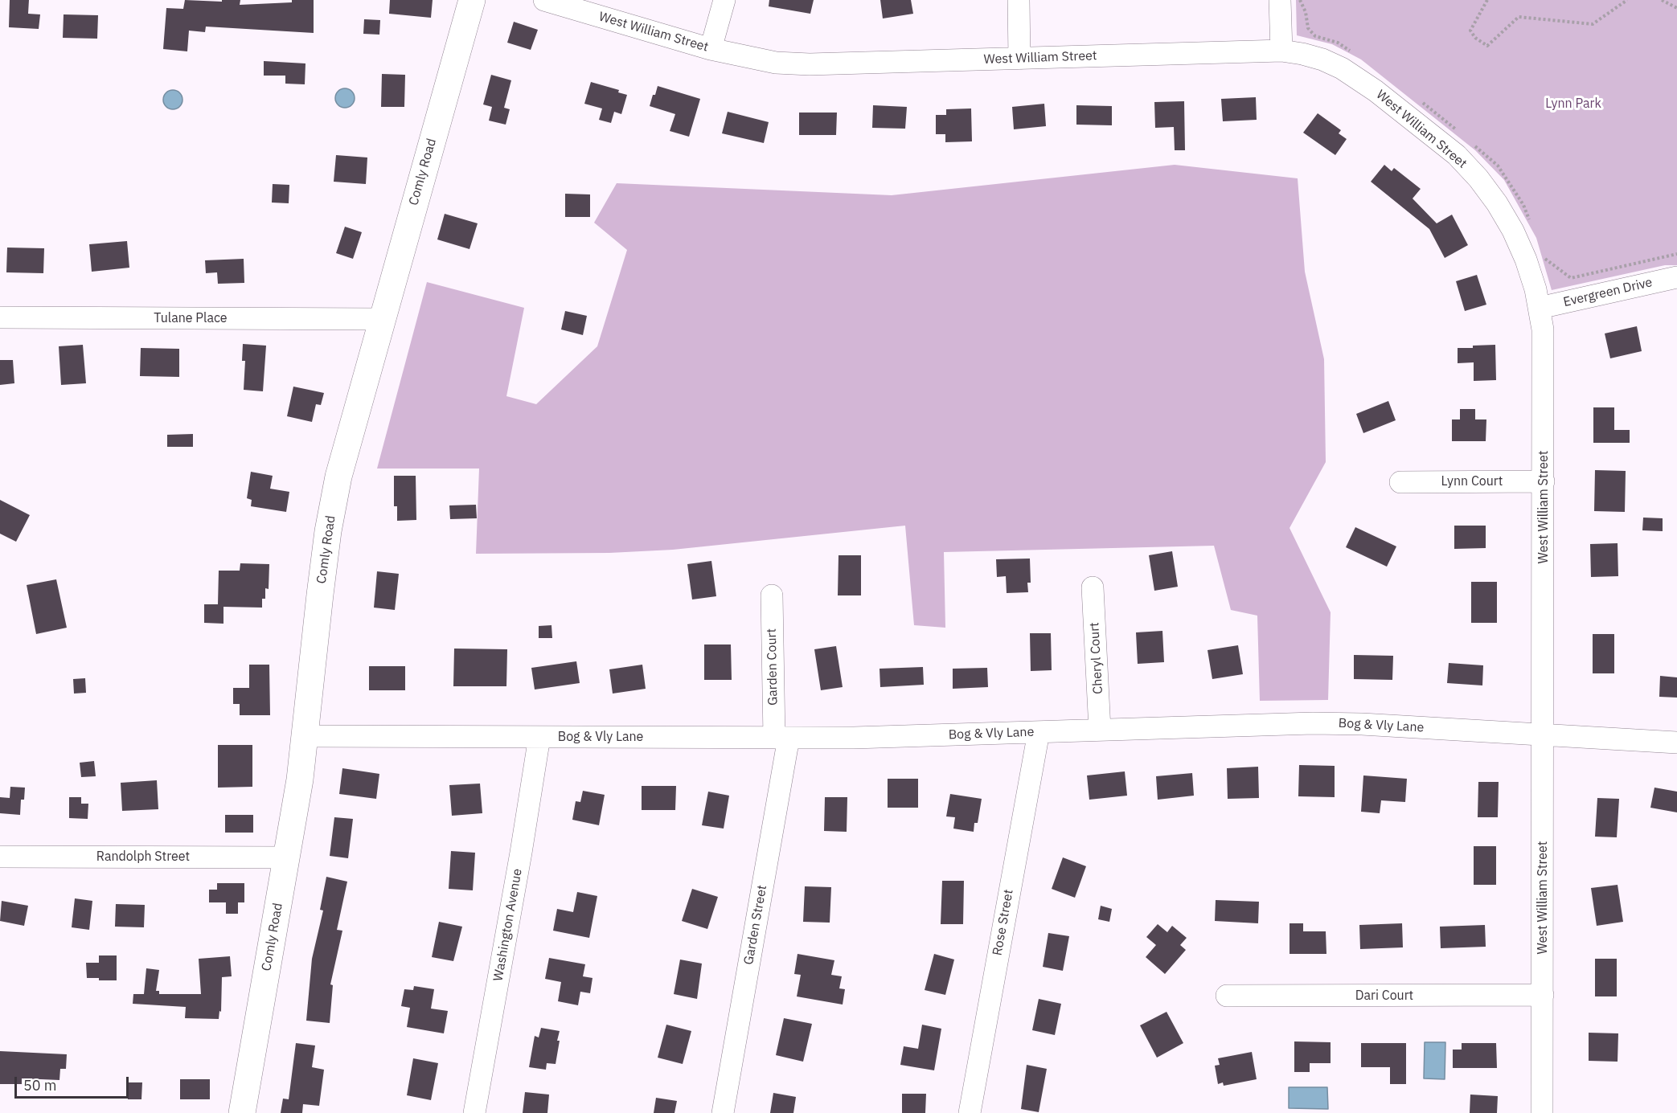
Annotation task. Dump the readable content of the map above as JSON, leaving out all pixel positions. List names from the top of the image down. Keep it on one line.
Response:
{"streets":{"main road":["Comly Road"],"street":["West William Street","Evergreen Drive","Tulane Place","Lynn Court","Cheryl Court","Garden Court","Bog & Vly Lane","Randolph Street","Rose Street","Washington Avenue","Garden Street","Dari Court"]},"crossings":[["West William Street","Evergreen Drive"],["West William Street","Lynn Court"],["West William Street","Bog & Vly Lane"],["West William Street","Dari Court"],["Comly Road","Tulane Place"],["Comly Road","Bog & Vly Lane"],["Comly Road","Randolph Street"],["Cheryl Court","Bog & Vly Lane"],["Garden Court","Bog & Vly Lane"],["Garden Court","Garden Street"],["Bog & Vly Lane","Rose Street"],["Bog & Vly Lane","Washington Avenue"],["Bog & Vly Lane","Garden Street"]],"parks":["Lynn Park"],"scale_bar":"50 m"}
